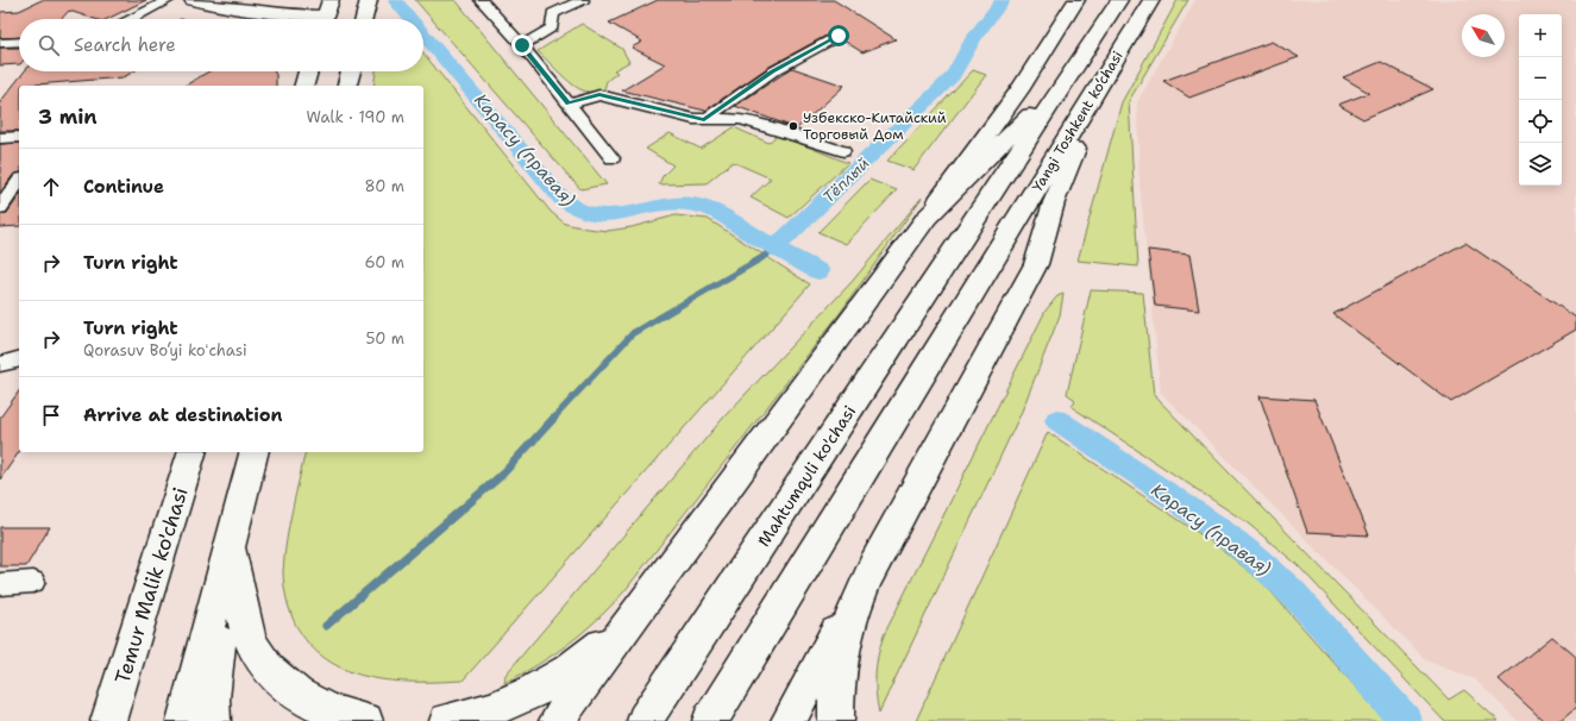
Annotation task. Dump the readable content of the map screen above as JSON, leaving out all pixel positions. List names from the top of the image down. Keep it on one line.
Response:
{"streets":{"main road":["Yangi Toshkent ko‘chasi","Mahtumquli ko'chasi","Temur Malik ko'chasi"]},"crossings":[["Yangi Toshkent ko‘chasi","Mahtumquli ko'chasi"]],"water":["Карасу (правая)","Тёплый"],"places":["Узбекско-Китайский Торговый Дом"],"north":"top left","page":{"map_buttons":["+","−"],"search":"Search here","heading":["3 min","Walk · 190 m"],"list":[["Continue","80 m"],["Turn right","60 m"],["Turn right","Qorasuv Bo‘yi koʻchasi","50 m"],"Arrive at destination"]}}
